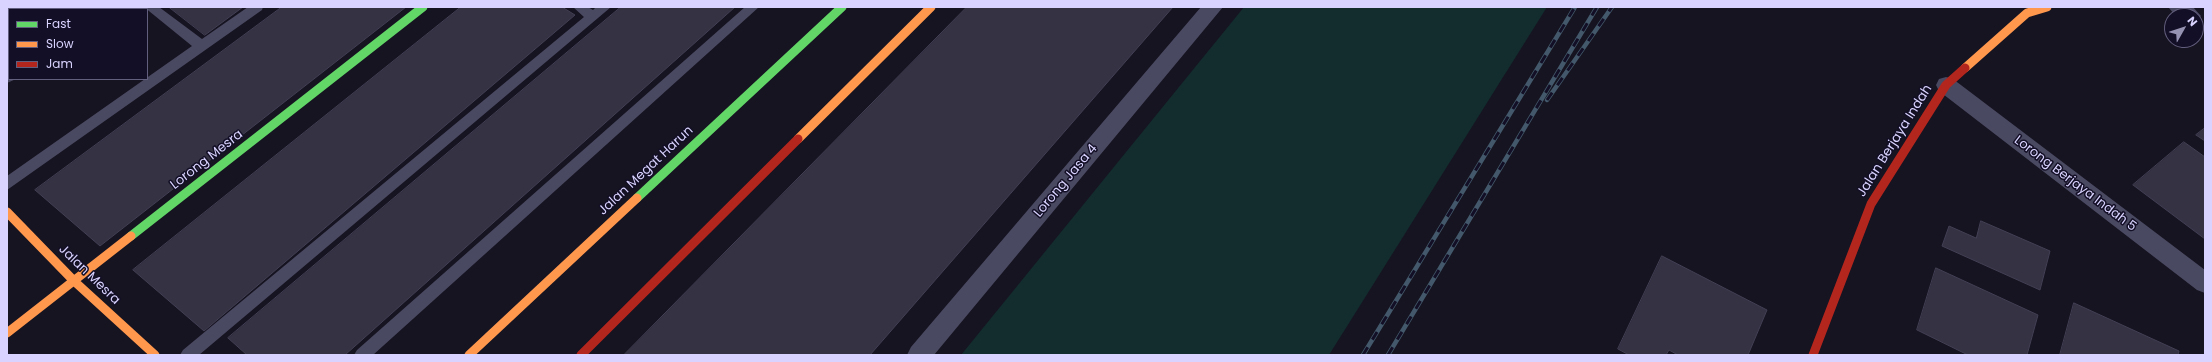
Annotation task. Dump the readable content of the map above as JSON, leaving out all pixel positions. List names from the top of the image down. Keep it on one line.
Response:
{"streets":{"street":["Jalan Berjaya Indah","Lorong Mesra","Jalan Megat Harun","Lorong Jasa 4","Lorong Berjaya Indah 5","Jalan Mesra"]},"crossings":[["Jalan Berjaya Indah","Lorong Berjaya Indah 5"],["Lorong Mesra","Jalan Mesra"]],"legend":["Fast","Slow","Jam"],"north":"top right"}
